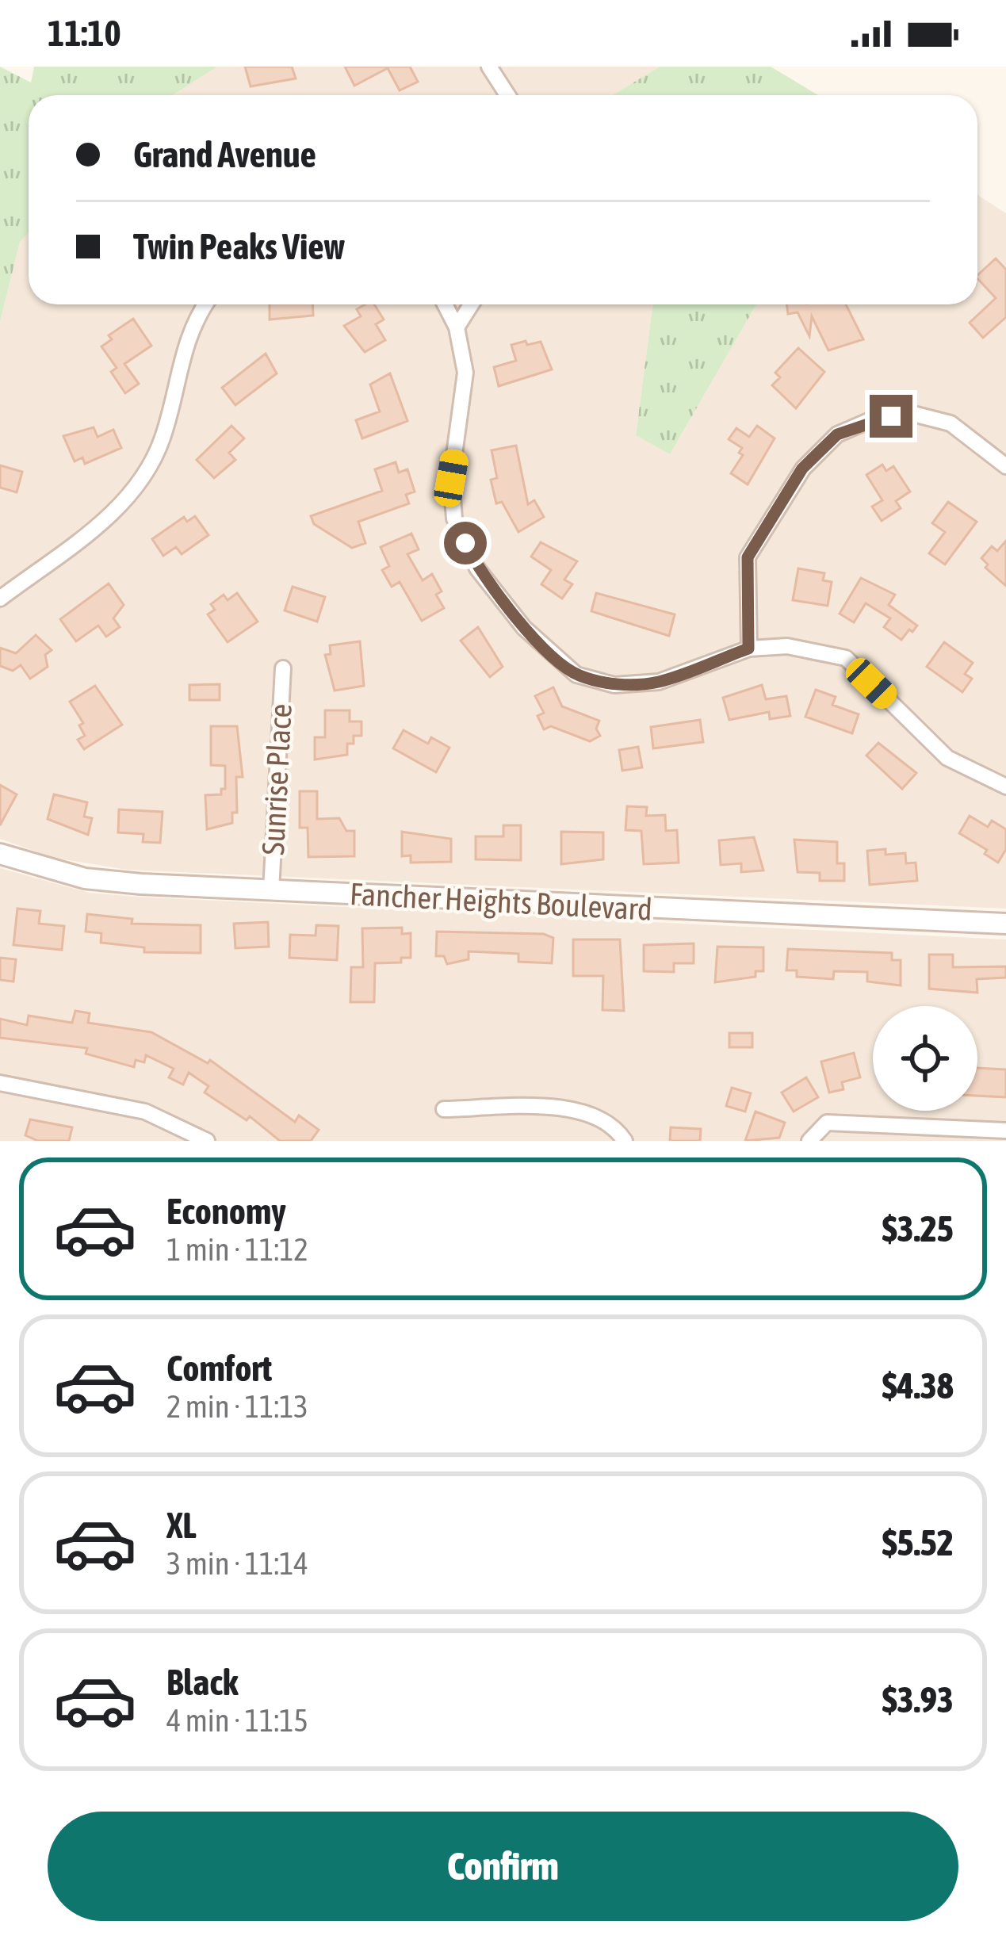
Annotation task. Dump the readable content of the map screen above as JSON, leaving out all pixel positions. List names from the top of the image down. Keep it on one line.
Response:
{"streets":{"street":["Sunrise Place","Fancher Heights Boulevard"]},"crossings":[["Sunrise Place","Fancher Heights Boulevard"]],"page":{"status":"11:10","banner":["Grand Avenue","Twin Peaks View"],"list":[{"name":"Economy","note":"1 min · 11:12","value":"$3.25"},{"name":"Comfort","note":"2 min · 11:13","value":"$4.38"},{"name":"XL","note":"3 min · 11:14","value":"$5.52"},{"name":"Black","note":"4 min · 11:15","value":"$3.93"}],"buttons":"Confirm"}}
